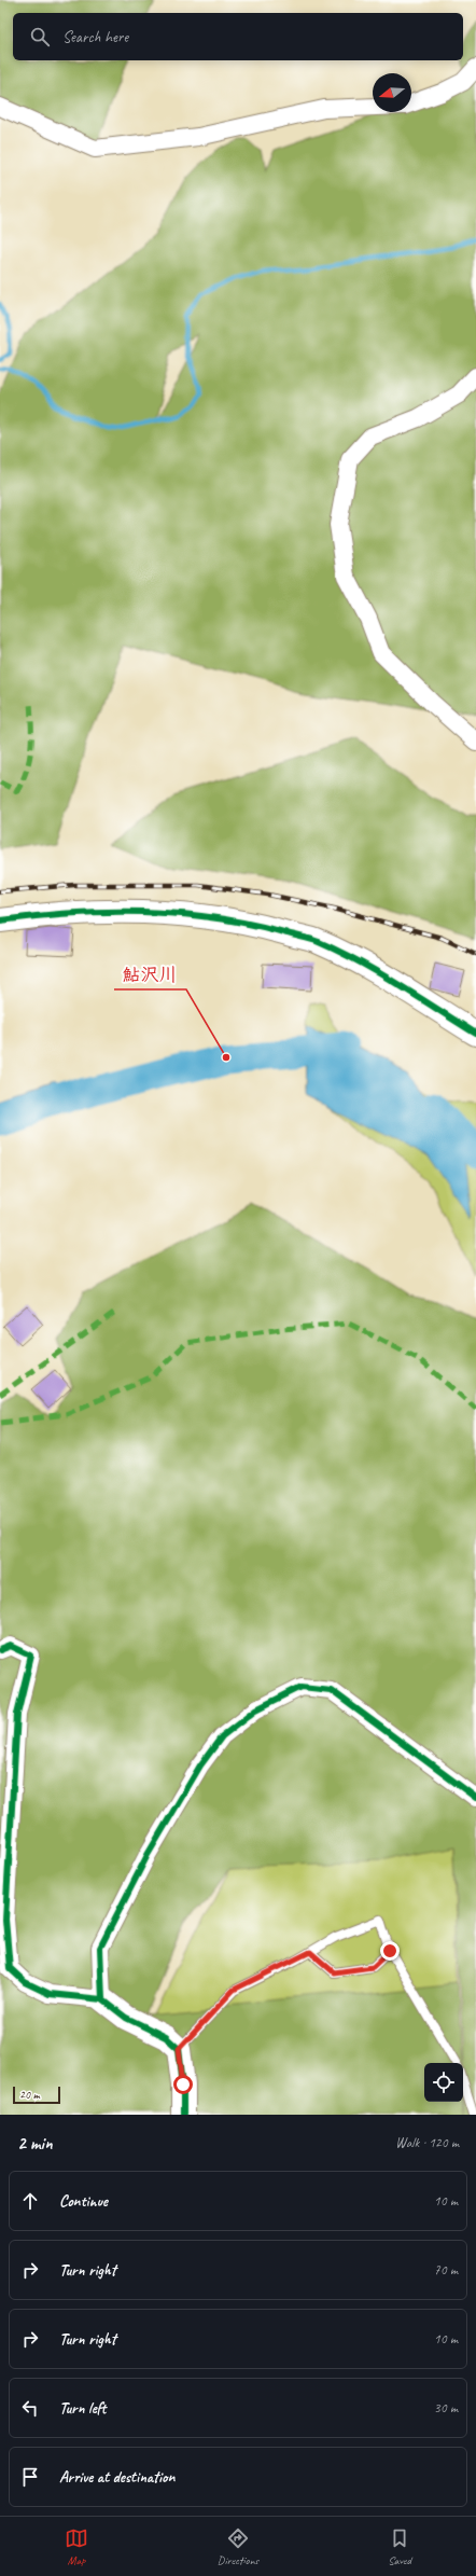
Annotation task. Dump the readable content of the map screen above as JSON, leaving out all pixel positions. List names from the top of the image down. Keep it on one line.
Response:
{"places":["鮎沢川"],"scale_bar":"20 m","north":"left","page":{"search":"Search here","scale":"20 m","heading":["2 min","Walk · 120 m"],"list":[["Continue","10 m"],["Turn right","70 m"],["Turn right","10 m"],["Turn left","30 m"],"Arrive at destination"],"nav":["Map","Directions","Saved"]}}
